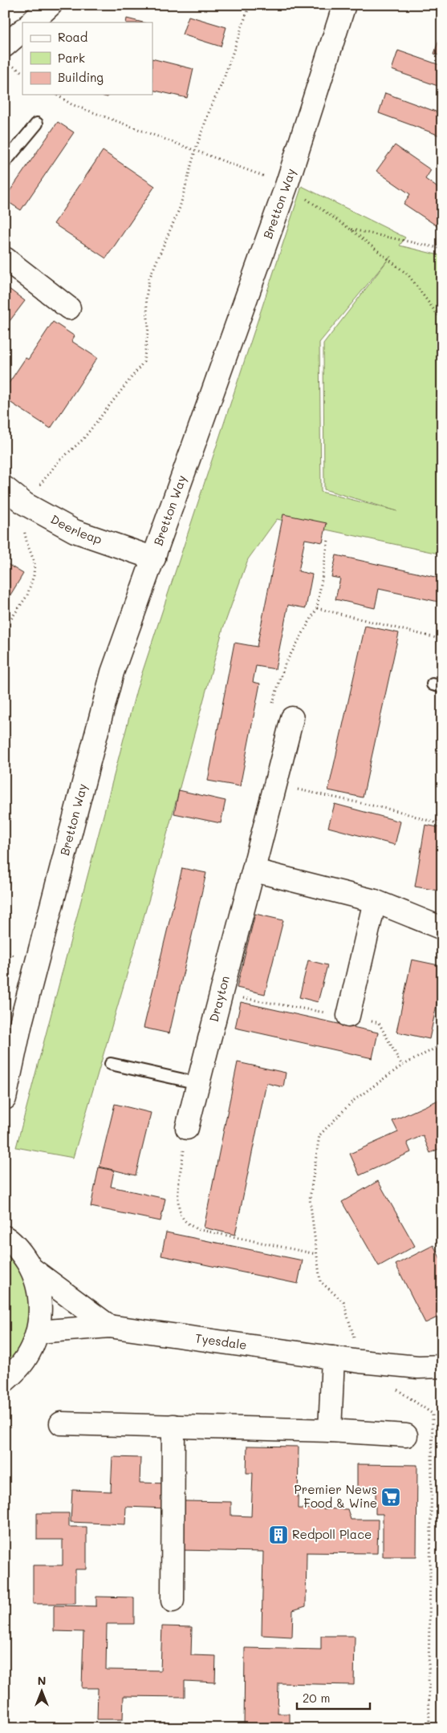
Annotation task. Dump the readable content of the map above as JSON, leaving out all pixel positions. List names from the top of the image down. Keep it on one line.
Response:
{"streets":{"street":["Bretton Way","Deerleap","Drayton","Tyesdale"]},"crossings":[["Bretton Way","Deerleap"]],"places":{"supermarket":["Premier News Food & Wine"],"building":["Redpoll Place"]},"legend":["Road","Park","Building"],"scale_bar":"20 m","north":"top"}
